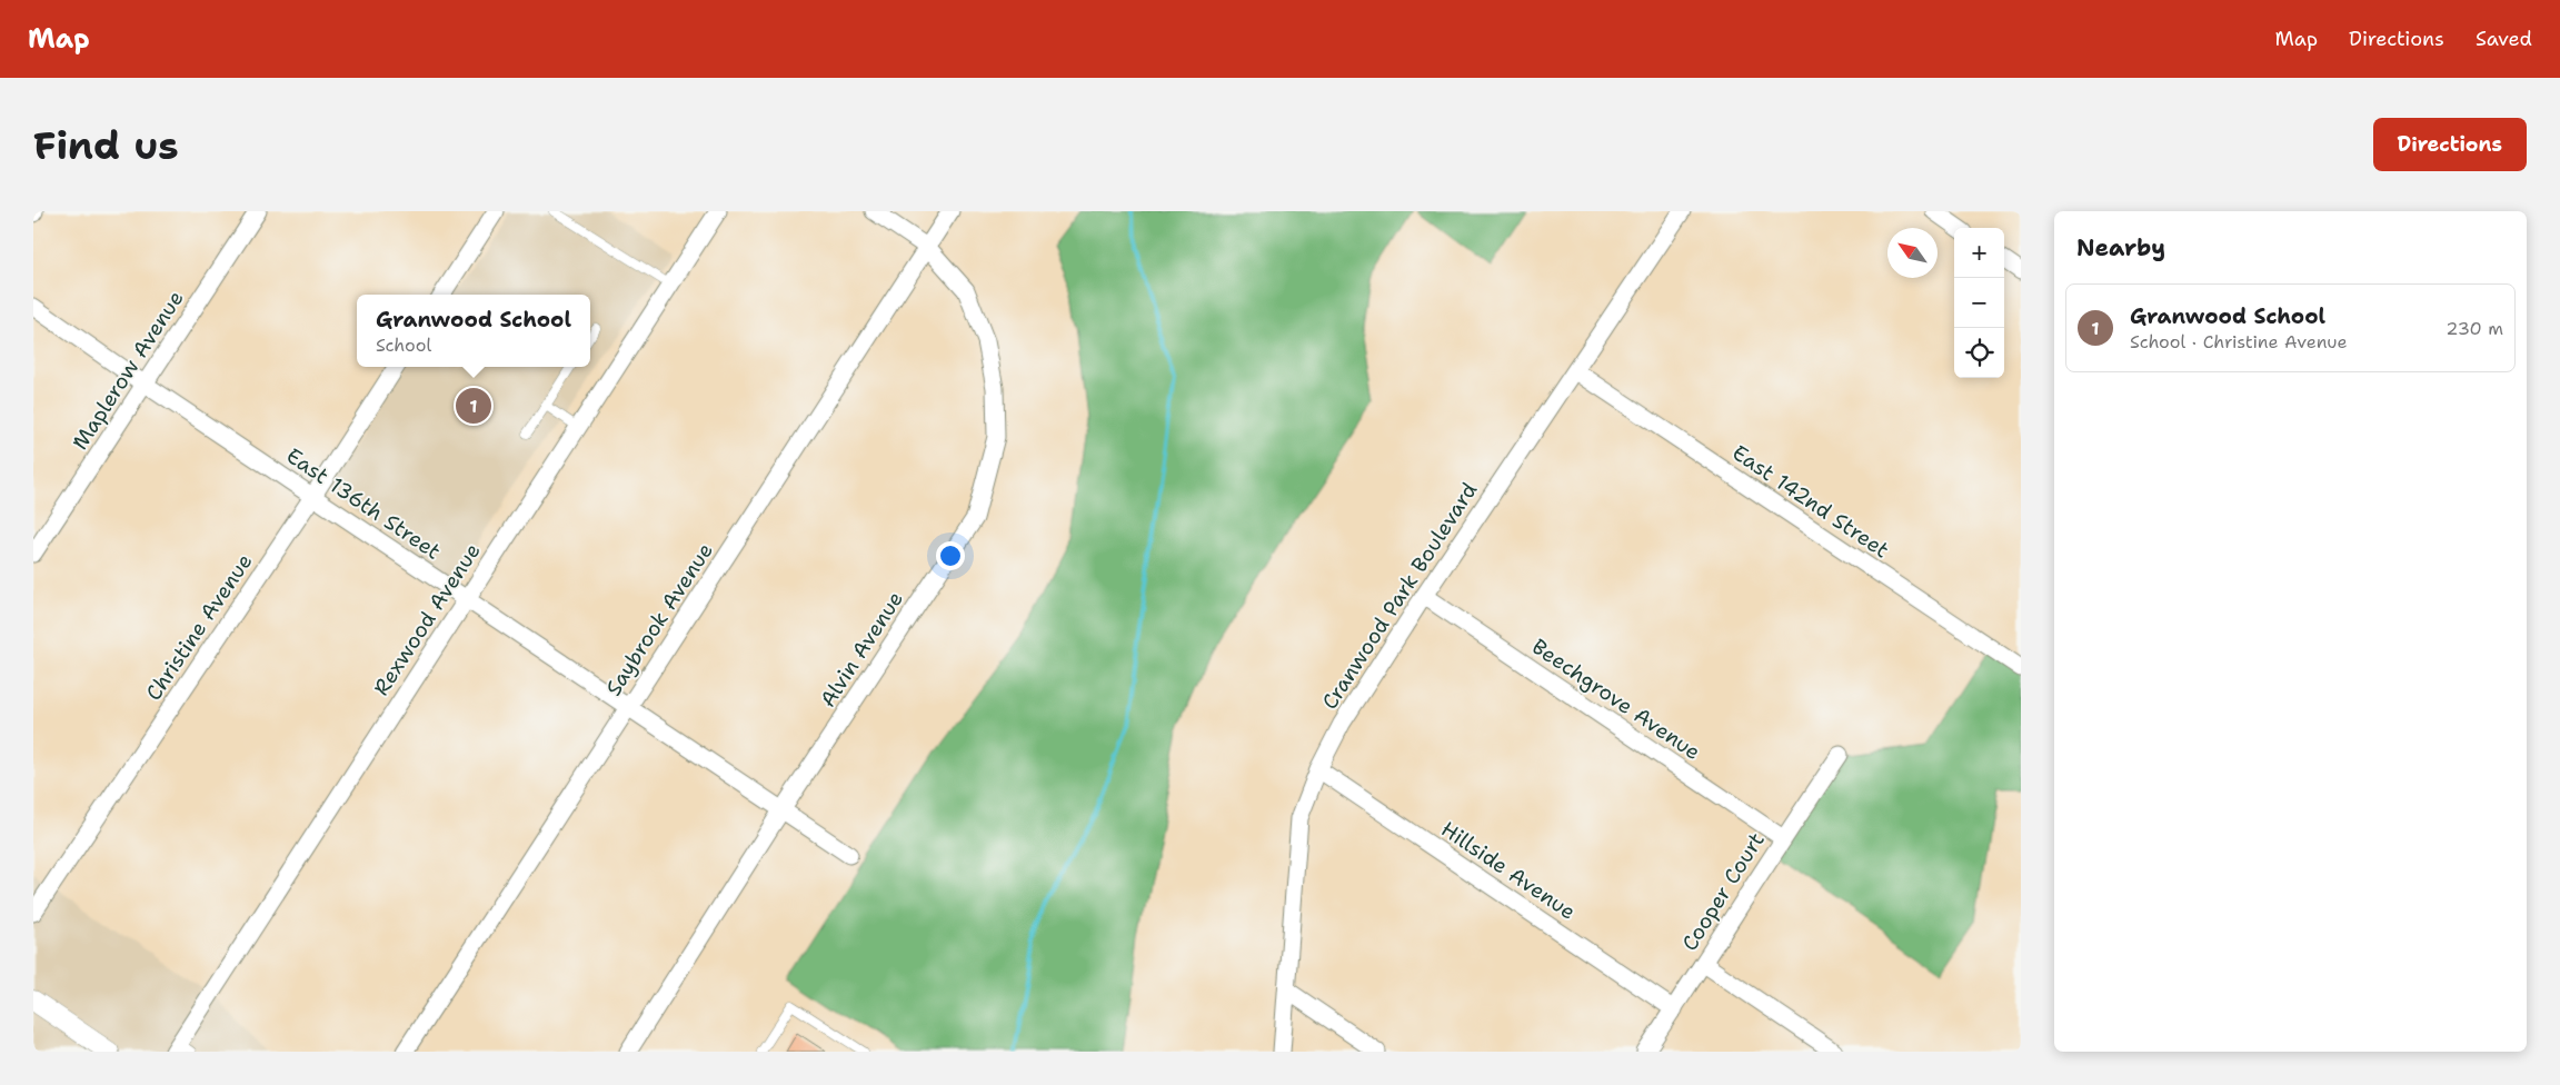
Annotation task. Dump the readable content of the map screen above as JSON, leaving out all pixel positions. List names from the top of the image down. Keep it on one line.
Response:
{"streets":{"street":["Maplerow Avenue","East 142nd Street","East 136th Street","Cranwood Park Boulevard","Rexwood Avenue","Saybrook Avenue","Christine Avenue","Alvin Avenue","Beechgrove Avenue","Hillside Avenue","Cooper Court"]},"crossings":[["Maplerow Avenue","East 136th Street"],["East 142nd Street","Cranwood Park Boulevard"],["East 136th Street","Rexwood Avenue"],["East 136th Street","Saybrook Avenue"],["East 136th Street","Christine Avenue"],["East 136th Street","Alvin Avenue"],["Cranwood Park Boulevard","Beechgrove Avenue"],["Cranwood Park Boulevard","Hillside Avenue"],["Saybrook Avenue","Alvin Avenue"],["Beechgrove Avenue","Cooper Court"],["Hillside Avenue","Cooper Court"]],"north":"top left","page":{"header":"Map","nav":["Map","Directions","Saved"],"buttons":"Directions","title":"Find us","heading":"Nearby","map_buttons":["+","−"],"list":[{"mark":"1","name":"Granwood School","note":"School · Christine Avenue","value":"230 m"}],"popup":["Granwood School","School"],"pins":"1"}}
